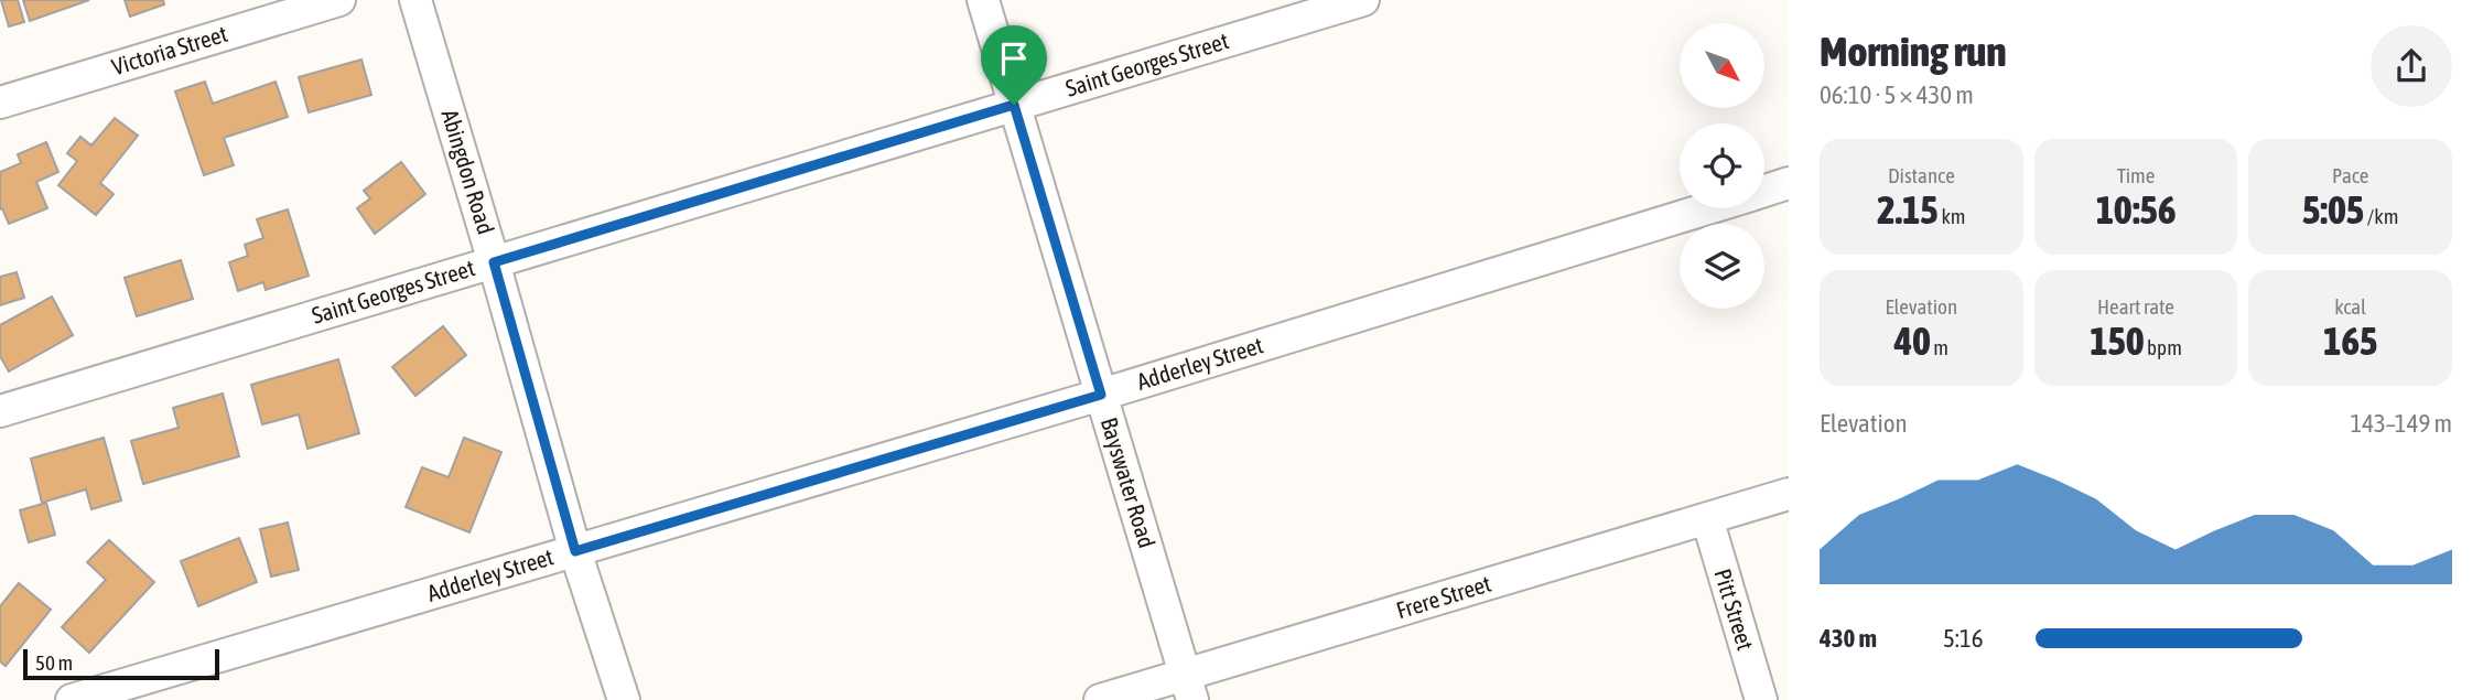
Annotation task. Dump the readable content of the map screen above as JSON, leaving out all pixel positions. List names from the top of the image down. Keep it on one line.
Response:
{"streets":{"street":["Victoria Street","Saint Georges Street","Abingdon Road","Adderley Street","Bayswater Road","Frere Street","Pitt Street"]},"crossings":[["Saint Georges Street","Abingdon Road"],["Saint Georges Street","Bayswater Road"],["Abingdon Road","Adderley Street"],["Adderley Street","Bayswater Road"],["Bayswater Road","Frere Street"],["Frere Street","Pitt Street"]],"scale_bar":"50 m","north":"bottom right","page":{"heading":["Morning run","06:10 · 5 × 430 m"],"stats":[["Distance","2.15 km"],["Time","10:56"],["Pace","5:05 /km"],["Elevation","40 m"],["Heart rate","150 bpm"],["kcal","165"]],"chart":["Elevation","143–149 m"],"list":[{"name":"430 m","note":"5:16"}],"scale":"50 m"}}
